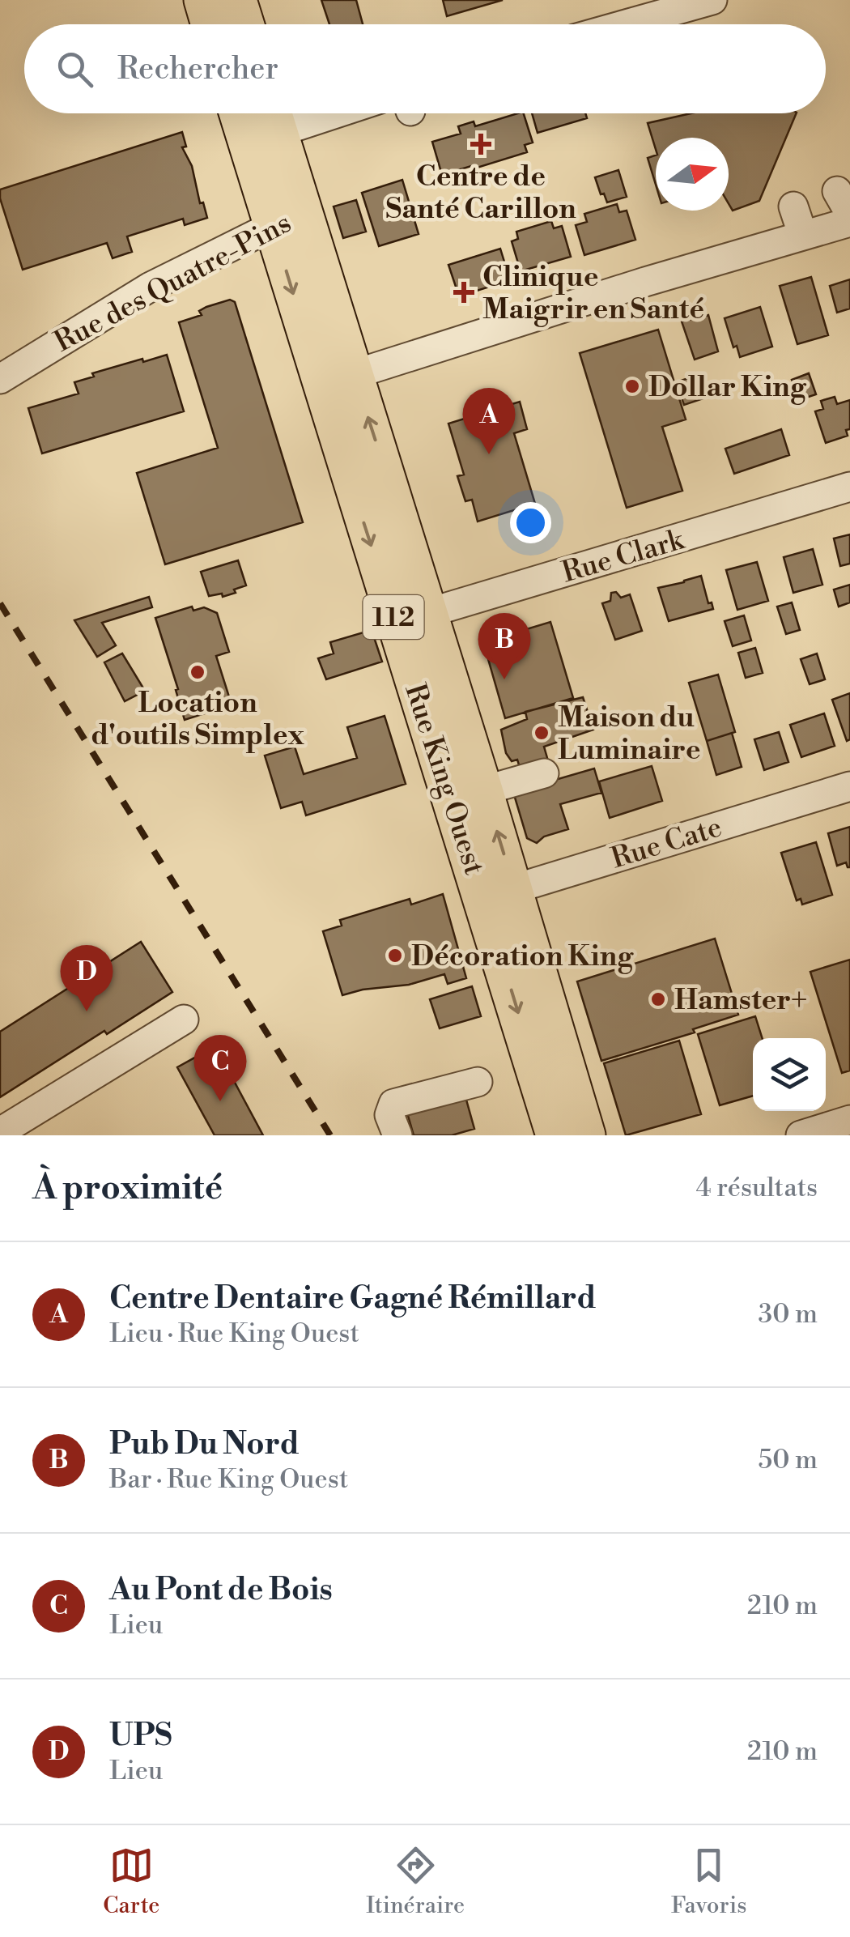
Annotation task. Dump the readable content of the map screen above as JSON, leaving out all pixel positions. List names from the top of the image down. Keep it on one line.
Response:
{"streets":{"main road":["112","Rue King Ouest"],"street":["Rue des Quatre-Pins","Rue Clark","Rue Cate"]},"crossings":[["Rue des Quatre-Pins","Rue King Ouest"],["Rue Clark","Rue King Ouest"],["Rue King Ouest","Rue Cate"]],"places":{"health":["Centre de Santé Carillon","Clinique Maigrir en Santé"],"other":["Dollar King","Location d'outils Simplex","Maison du Luminaire","Décoration King","Hamster+"]},"north":"right","page":{"search":"Rechercher","pins":["A","B","D","C"],"heading":["À proximité","4 résultats"],"list":[{"mark":"A","name":"Centre Dentaire Gagné Rémillard","note":"Lieu · Rue King Ouest","value":"30 m"},{"mark":"B","name":"Pub Du Nord","note":"Bar · Rue King Ouest","value":"50 m"},{"mark":"C","name":"Au Pont de Bois","note":"Lieu","value":"210 m"},{"mark":"D","name":"UPS","note":"Lieu","value":"210 m"}],"nav":["Carte","Itinéraire","Favoris"]}}
